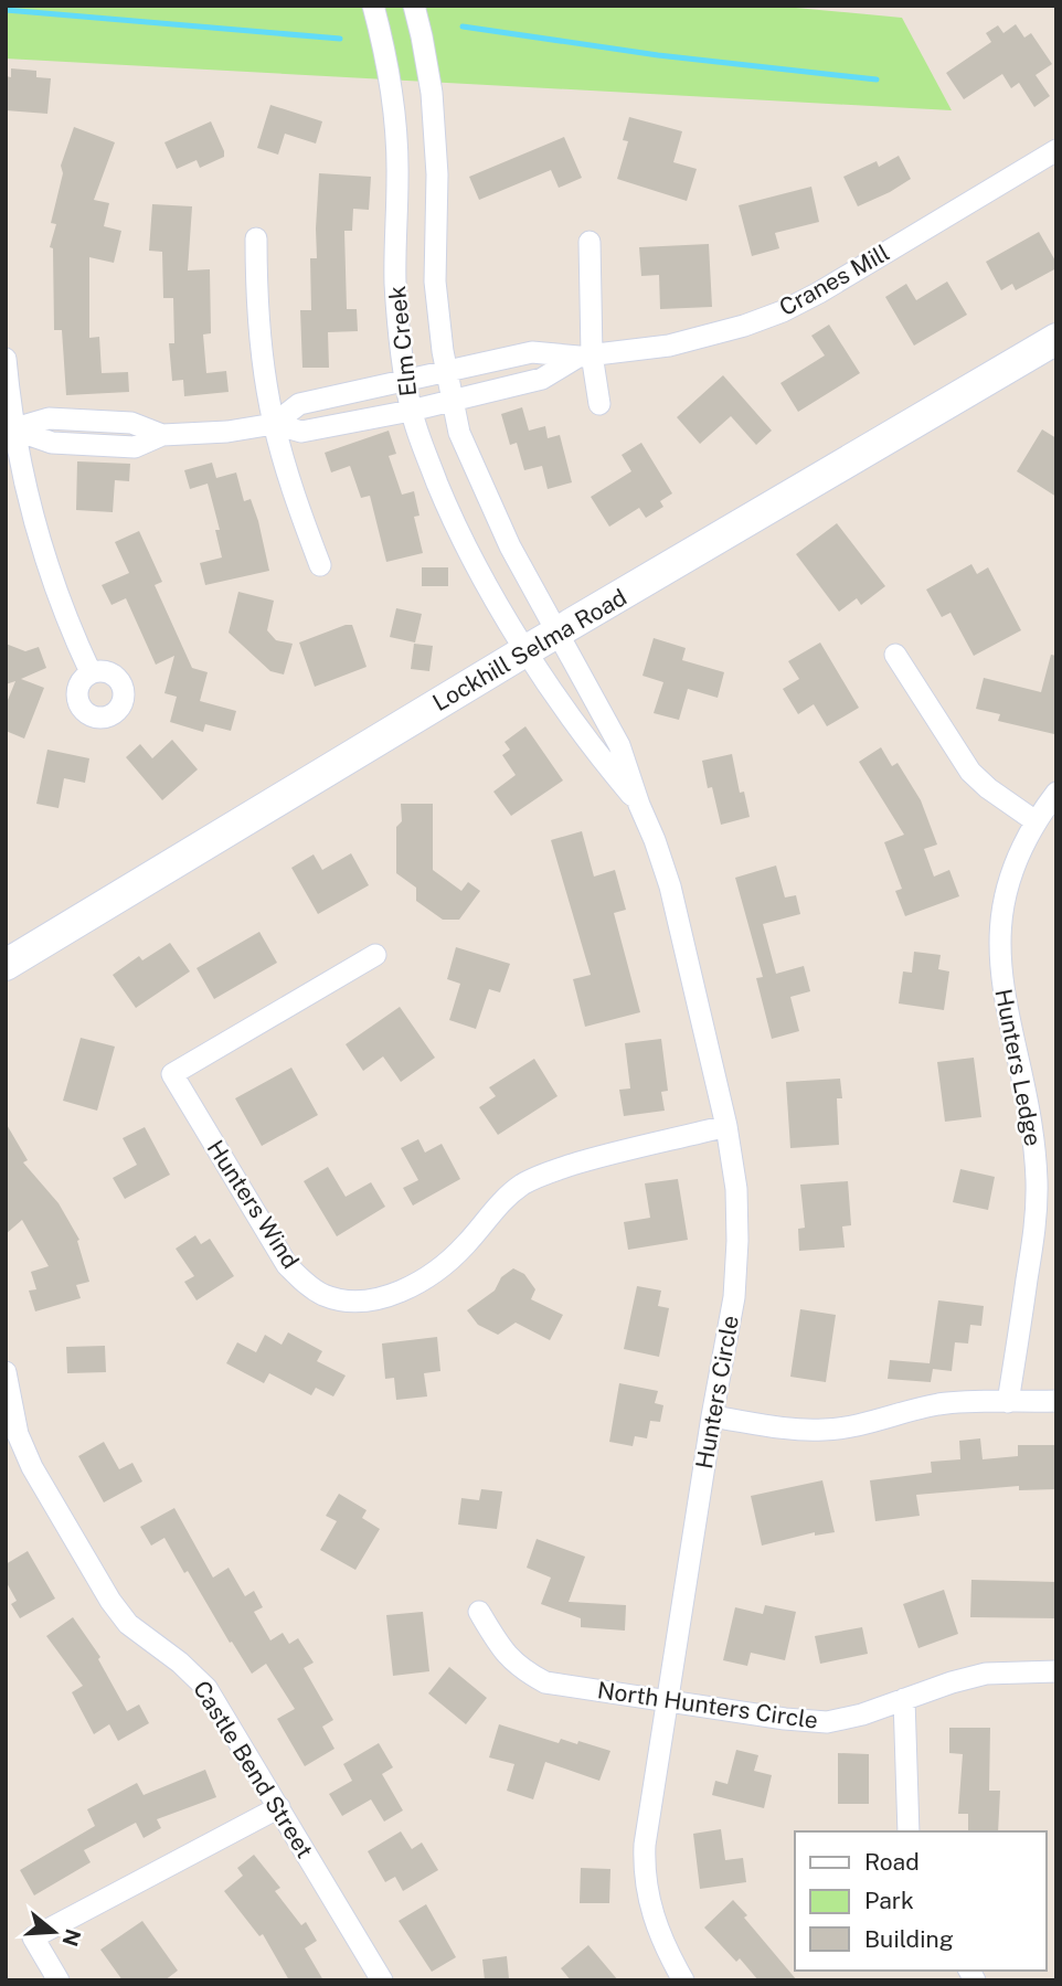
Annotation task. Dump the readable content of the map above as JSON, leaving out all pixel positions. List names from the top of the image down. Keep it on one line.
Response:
{"streets":{"main road":["Lockhill Selma Road"],"street":["Cranes Mill","Elm Creek","Hunters Ledge","Hunters Wind","Hunters Circle","North Hunters Circle","Castle Bend Street"]},"crossings":[["Cranes Mill","Elm Creek"],["Elm Creek","Lockhill Selma Road"],["Elm Creek","Hunters Circle"],["Lockhill Selma Road","Hunters Circle"],["Hunters Wind","Hunters Circle"],["Hunters Circle","North Hunters Circle"]],"legend":["Road","Park","Building"],"north":"right"}
